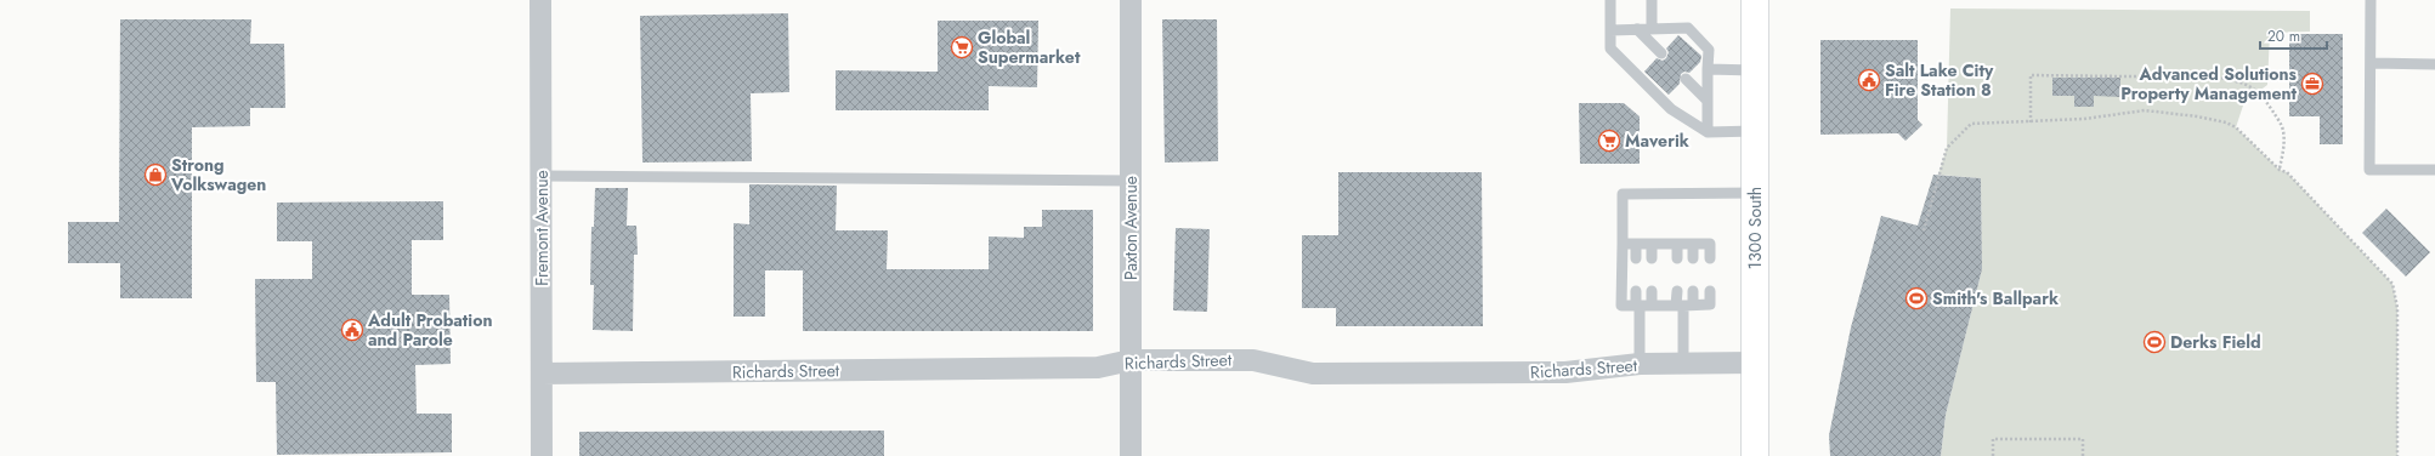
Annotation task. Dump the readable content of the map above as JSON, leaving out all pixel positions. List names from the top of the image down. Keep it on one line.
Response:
{"streets":{"main road":["1300 South"],"street":["Fremont Avenue","Paxton Avenue","Richards Street"]},"crossings":[["Fremont Avenue","Richards Street"],["Paxton Avenue","Richards Street"],["1300 South","Richards Street"]],"places":{"supermarket":["Global Supermarket","Maverik"],"public building":["Salt Lake City Fire Station 8","Adult Probation and Parole"],"office":["Advanced Solutions Property Management"],"shop":["Strong Volkswagen"],"sports":["Smith's Ballpark","Derks Field"]},"scale_bar":"20 m"}
